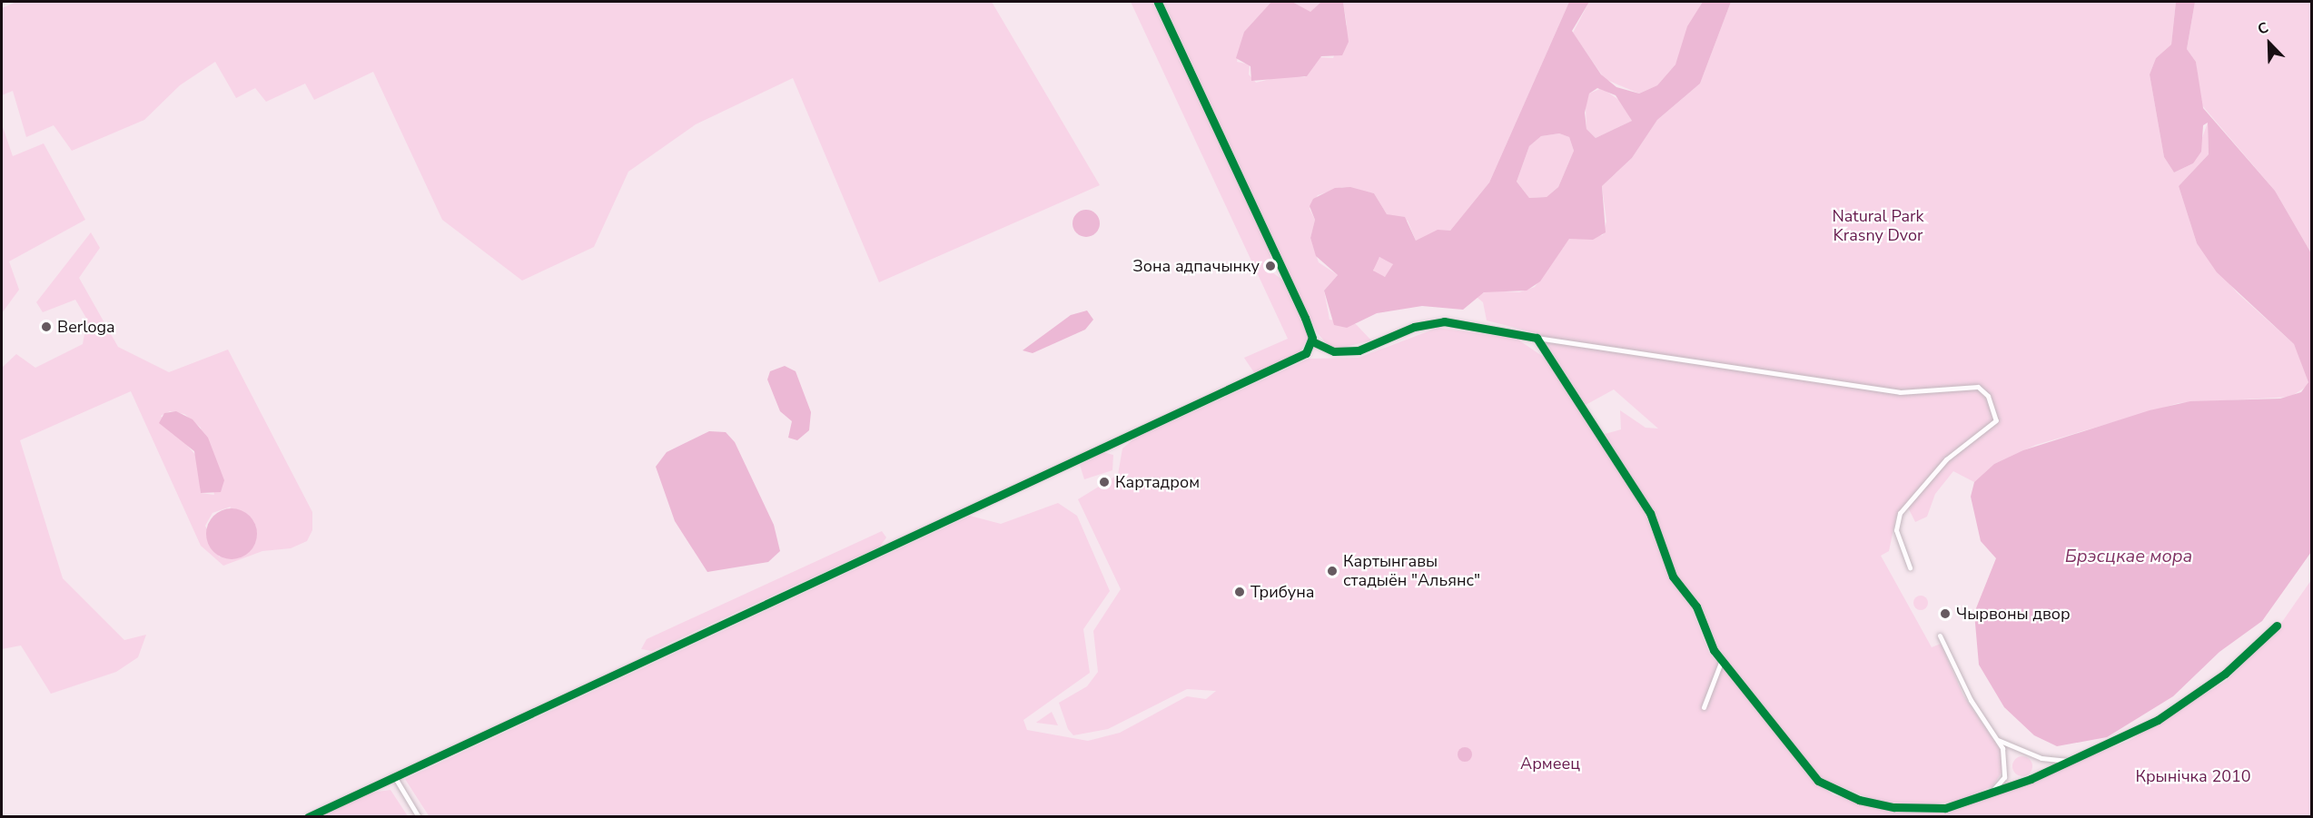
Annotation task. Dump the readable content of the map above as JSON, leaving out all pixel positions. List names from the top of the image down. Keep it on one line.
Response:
{"water":["Брэсцкае мора"],"parks":["Natural Park Krasny Dvor","Армеец","Крынічка 2010"],"places":["Зона адпачынку","Berloga","Картадром","Картынгавы стадыён \"Альянс\"","Трибуна","Чырвоны двор"],"north":"top left"}
